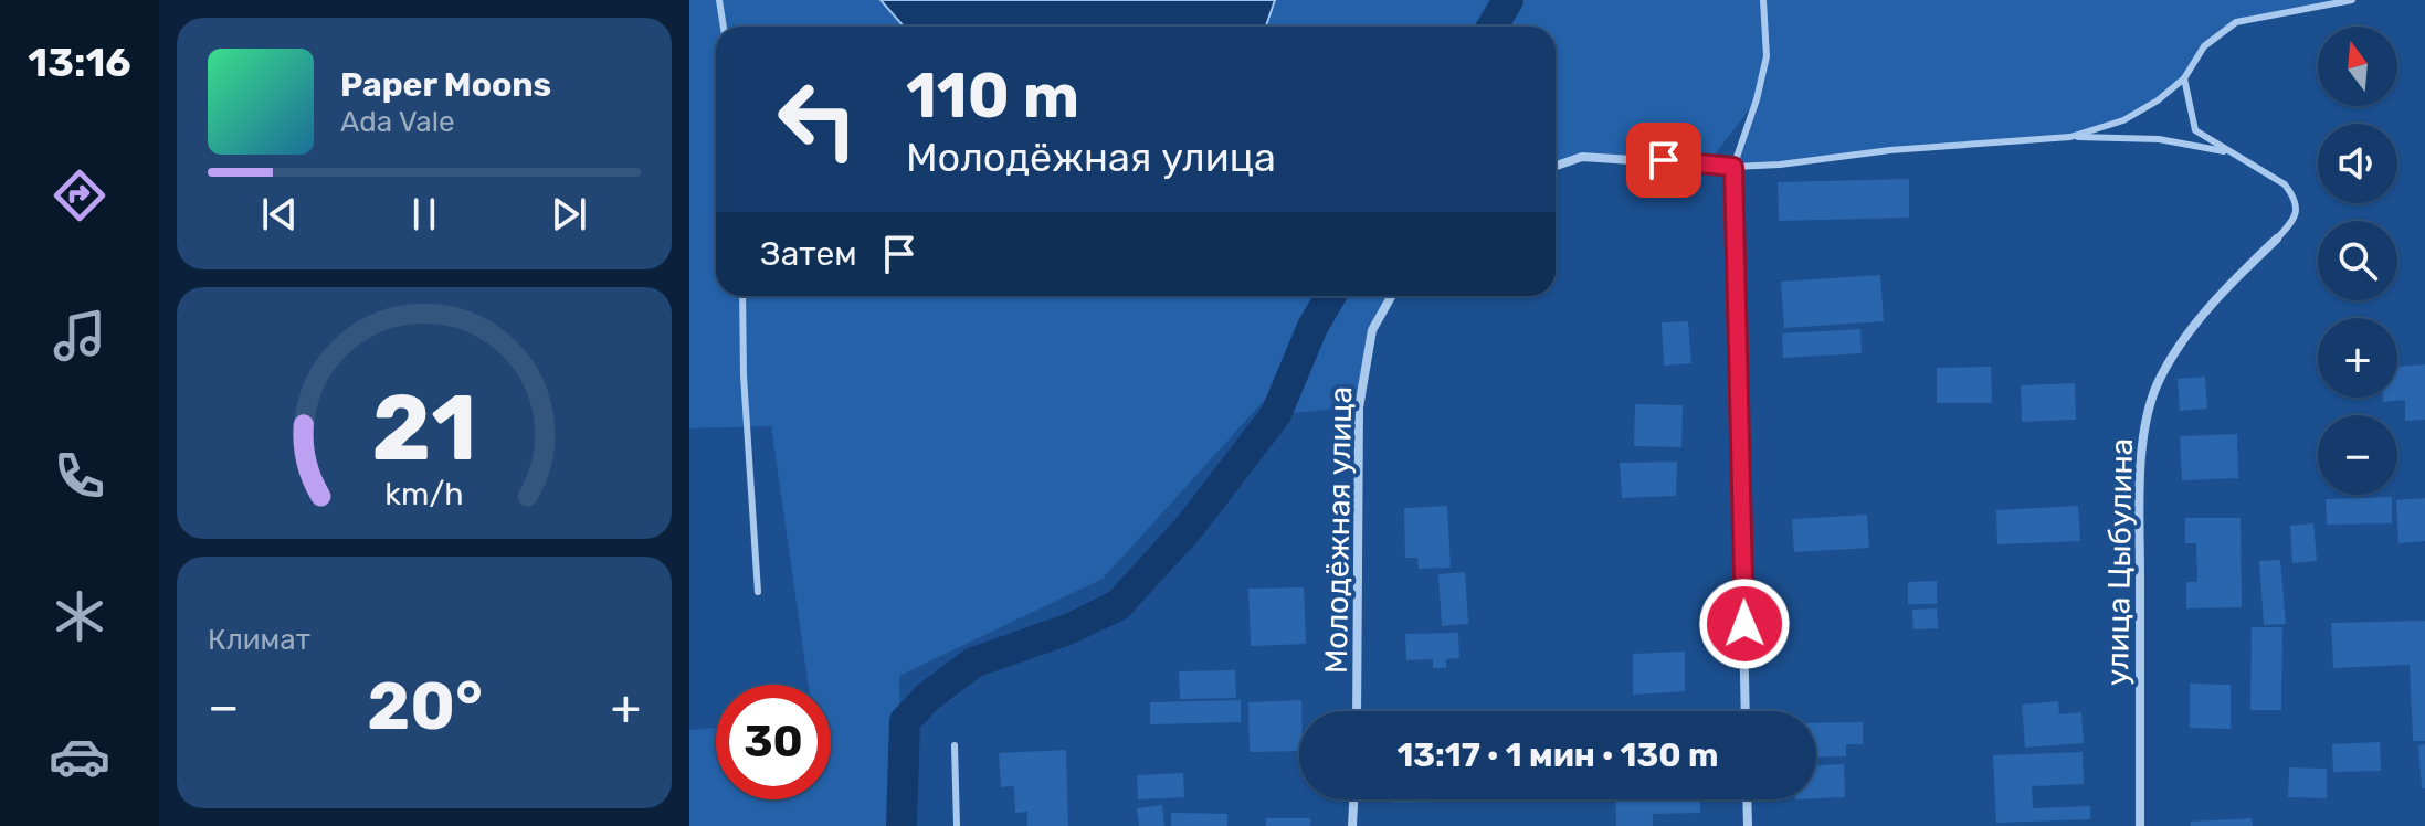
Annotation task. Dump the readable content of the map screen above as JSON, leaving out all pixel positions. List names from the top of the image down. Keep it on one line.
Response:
{"streets":{"street":["Молодёжная улица","улица Цыбулина"]},"north":"top","page":{"tabs":"13:16","map_buttons":["+","−"],"turn":["110 m","Молодёжная улица"],"song":["Paper Moons","Ada Vale"],"then":"Затем","tile":"Климат","heat":["−","20°","+"],"limit":"30","trip":"13:17 · 1 мин · 130 m","gauge":["21","km/h"]}}
